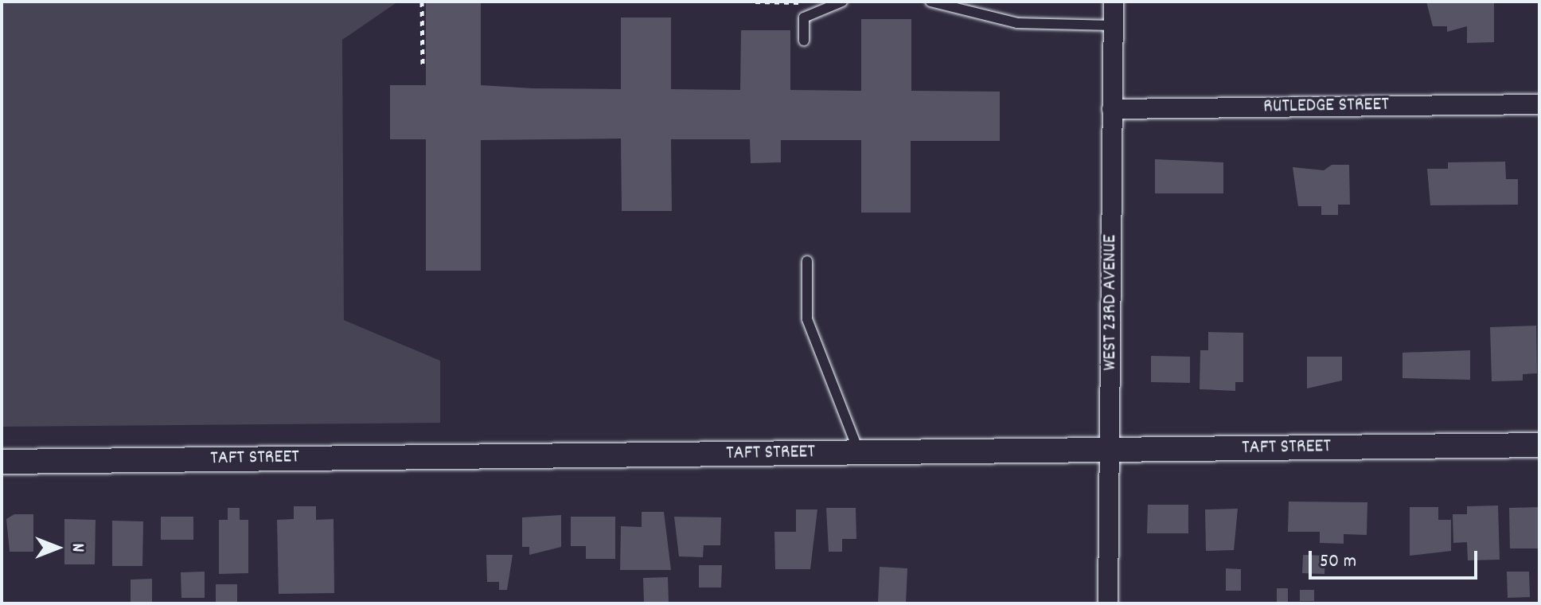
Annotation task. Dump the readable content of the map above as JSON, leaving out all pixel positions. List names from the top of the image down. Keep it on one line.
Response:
{"streets":{"street":["RUTLEDGE STREET","WEST 23RD AVENUE","TAFT STREET"]},"crossings":[["RUTLEDGE STREET","WEST 23RD AVENUE"],["WEST 23RD AVENUE","TAFT STREET"]],"scale_bar":"50 m","north":"right"}
